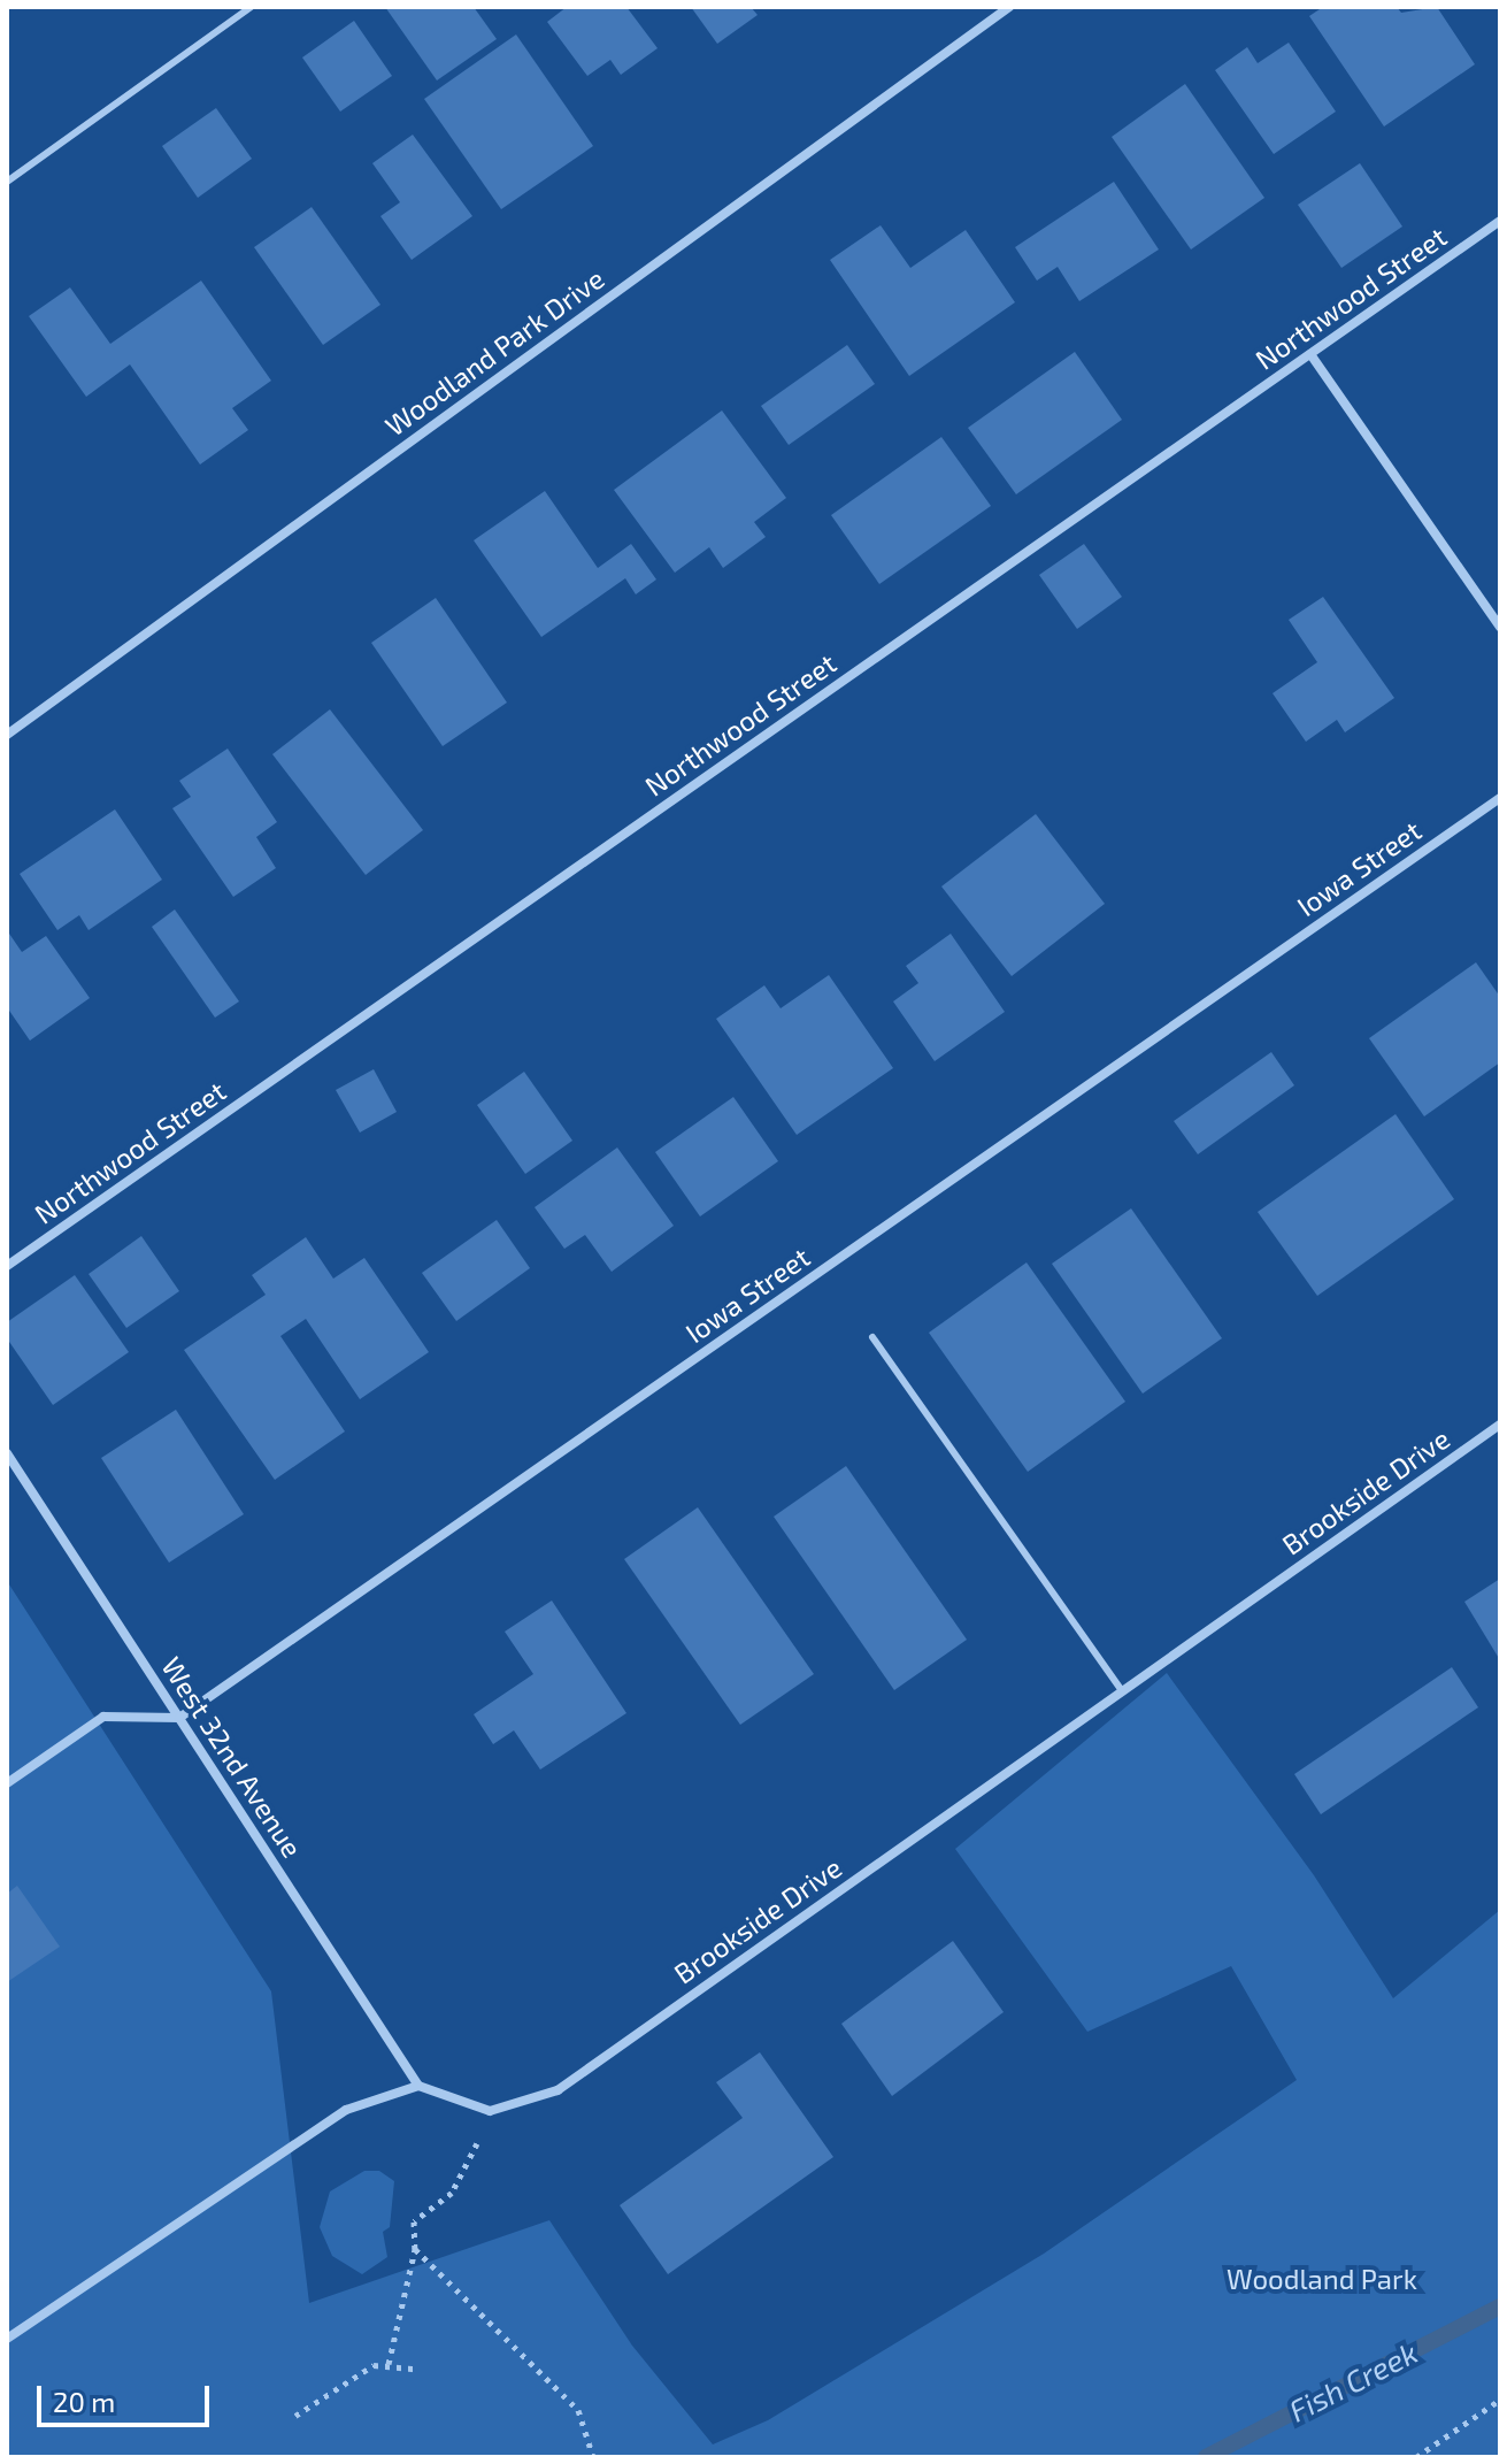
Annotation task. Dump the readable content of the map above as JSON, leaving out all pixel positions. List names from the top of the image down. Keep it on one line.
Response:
{"streets":{"street":["Northwood Street","Woodland Park Drive","Iowa Street","Brookside Drive","West 32nd Avenue"]},"crossings":[["Iowa Street","West 32nd Avenue"]],"water":["Fish Creek"],"parks":["Woodland Park"],"scale_bar":"20 m"}
